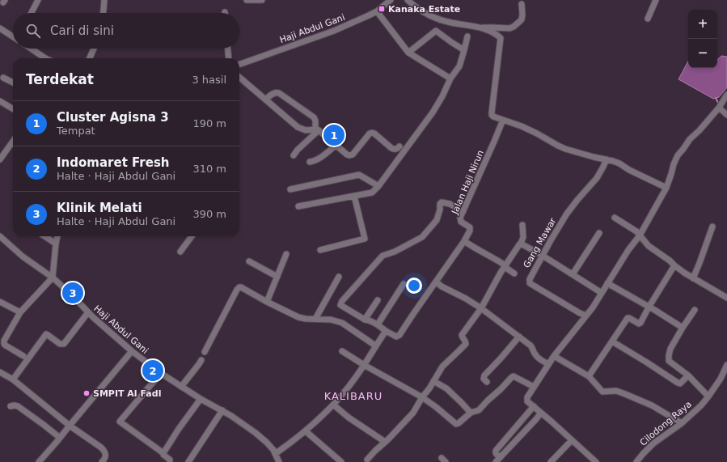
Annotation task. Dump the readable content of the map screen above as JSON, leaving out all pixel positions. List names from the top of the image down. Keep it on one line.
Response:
{"streets":{"street":["Haji Abdul Gani","Jalan Haji Nirun","Gang Mawar","Cilodong Raya"]},"districts":["KALIBARU"],"places":{"transit":["Kanaka Estate"],"other":["SMPIT Al Fadl"]},"page":{"map_buttons":["+","−"],"search":"Cari di sini","heading":["Terdekat","3 hasil"],"list":[{"mark":"1","name":"Cluster Agisna 3","note":"Tempat","value":"190 m"},{"mark":"2","name":"Indomaret Fresh","note":"Halte · Haji Abdul Gani","value":"310 m"},{"mark":"3","name":"Klinik Melati","note":"Halte · Haji Abdul Gani","value":"390 m"}],"pins":["1","3","2"]}}
